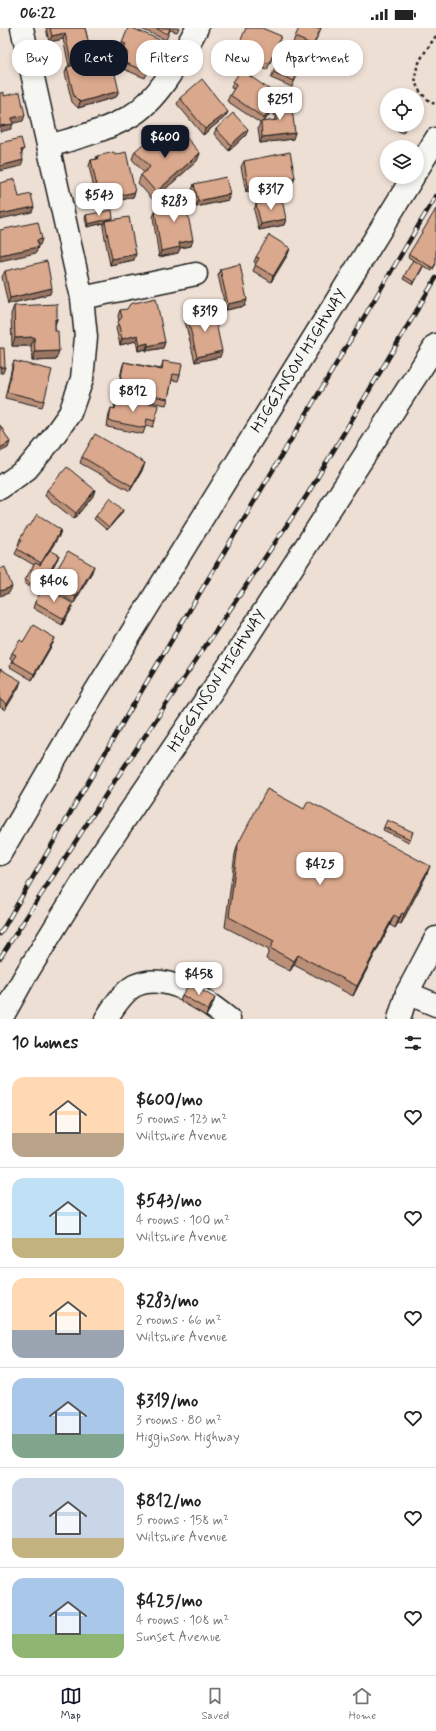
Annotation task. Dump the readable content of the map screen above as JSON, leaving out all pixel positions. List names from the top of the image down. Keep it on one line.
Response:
{"streets":{"main road":["HIGGINSON HIGHWAY"]},"page":{"status":"06:22","chip":["Buy","Rent","Filters","New","Apartment"],"price":["$251","$600","$317","$543","$283","$319","$812","$406","$425","$458"],"heading":"10 homes","list":[{"name":"$600/mo","note":"5 rooms · 123 m² · Wiltshire Avenue"},{"name":"$543/mo","note":"4 rooms · 100 m² · Wiltshire Avenue"},{"name":"$283/mo","note":"2 rooms · 66 m² · Wiltshire Avenue"},{"name":"$319/mo","note":"3 rooms · 80 m² · Higginson Highway"},{"name":"$812/mo","note":"5 rooms · 158 m² · Wiltshire Avenue"},{"name":"$425/mo","note":"4 rooms · 108 m² · Sunset Avenue"}],"tabs":["Map","Saved","Home"]}}
